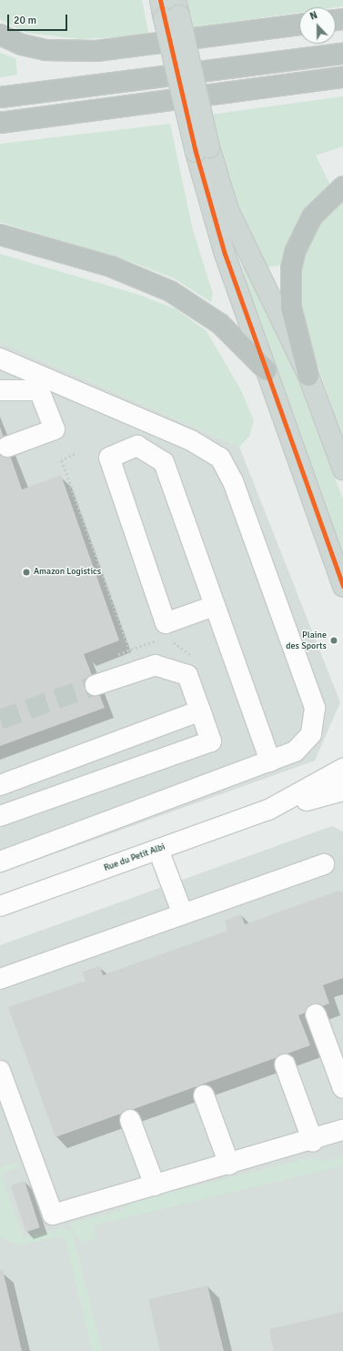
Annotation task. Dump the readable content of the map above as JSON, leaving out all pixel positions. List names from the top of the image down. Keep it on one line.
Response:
{"streets":{"street":["Rue du Petit Albi"]},"places":["Amazon Logistics","Plaine des Sports"],"scale_bar":"20 m","north":"top"}
